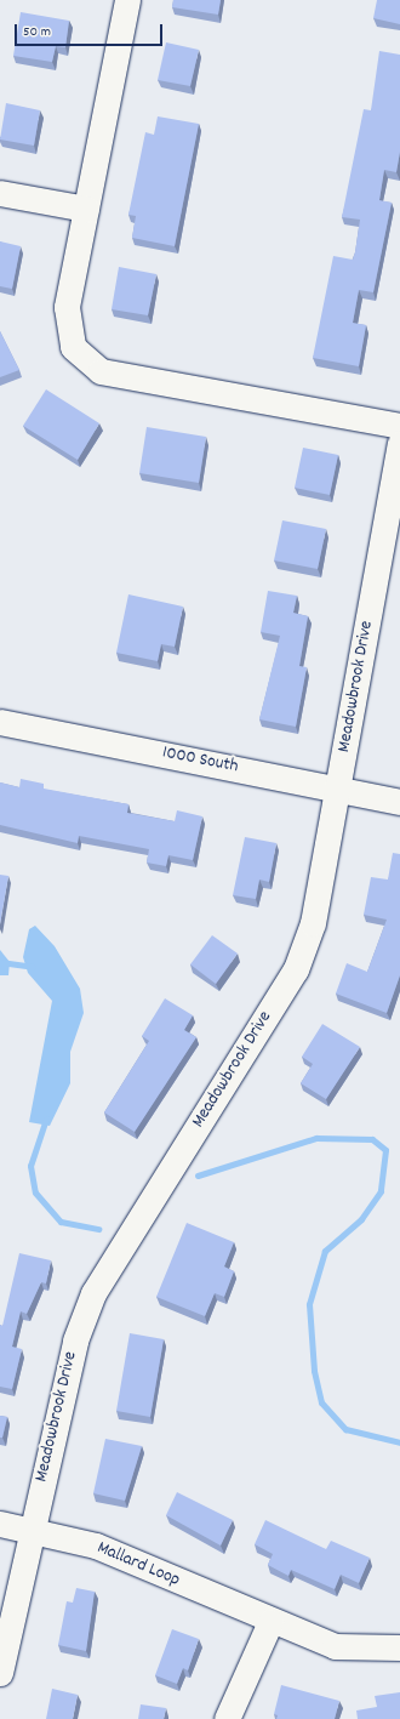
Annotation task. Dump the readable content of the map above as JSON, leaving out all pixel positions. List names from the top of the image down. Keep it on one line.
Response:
{"streets":{"street":["Meadowbrook Drive","1000 South","Mallard Loop"]},"crossings":[["Meadowbrook Drive","1000 South"],["Meadowbrook Drive","Mallard Loop"]],"scale_bar":"50 m"}
